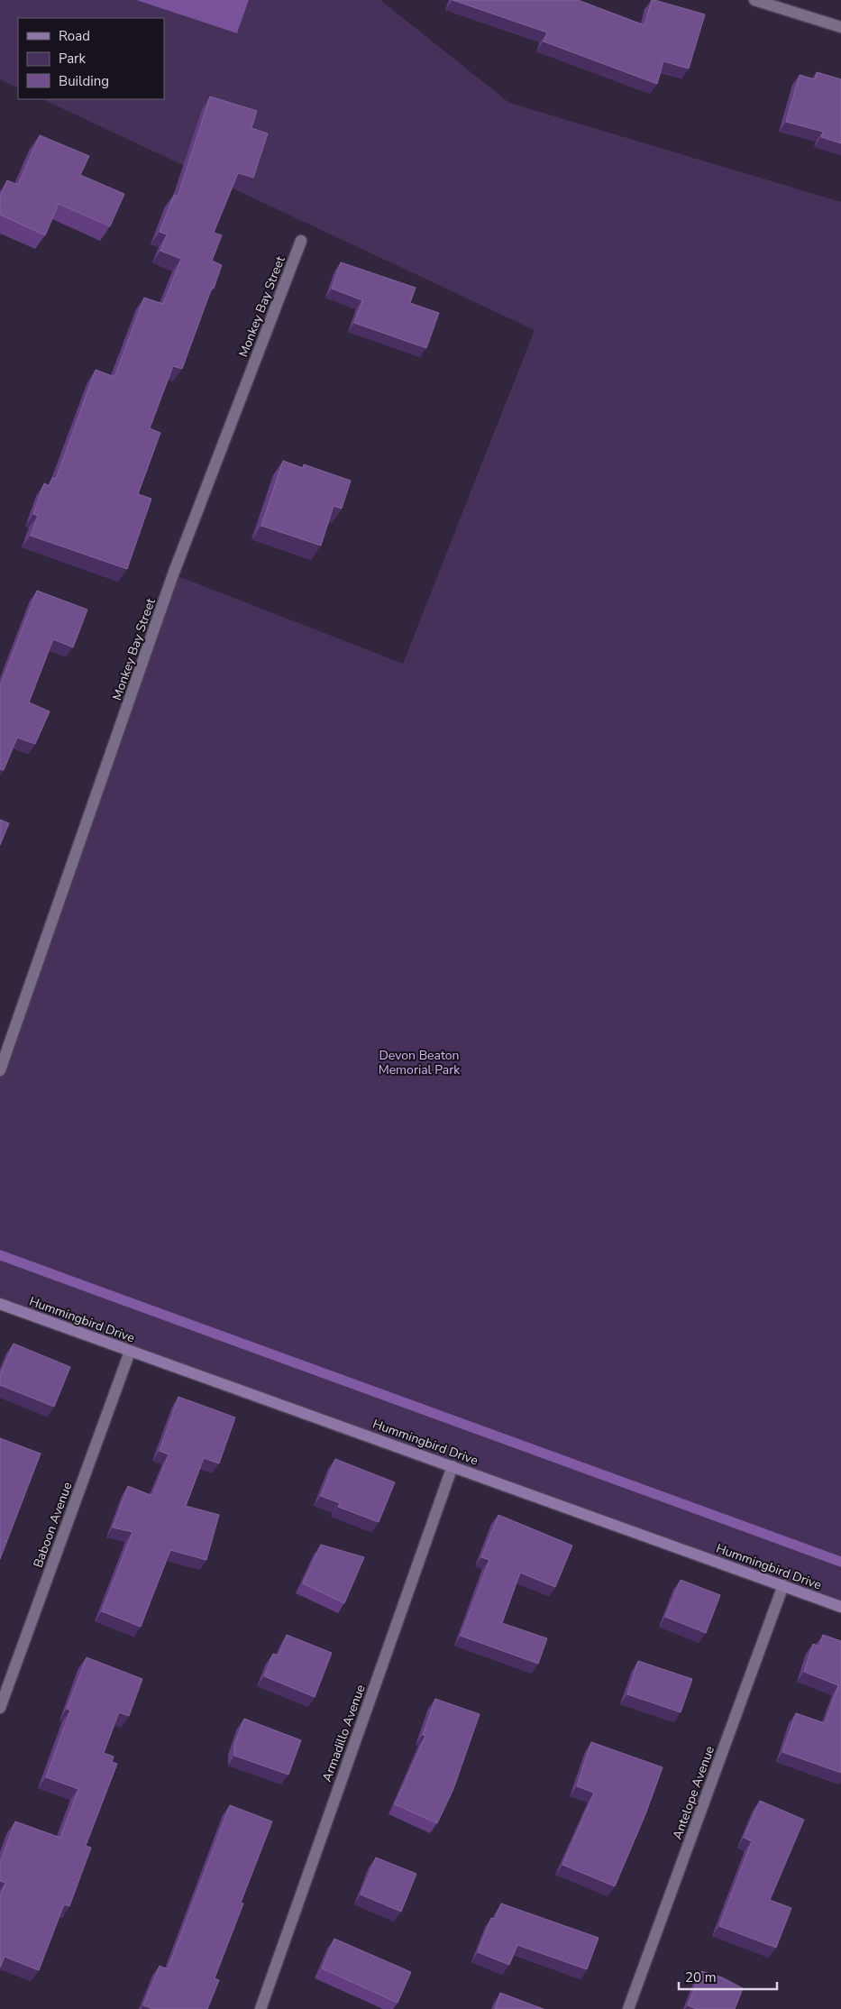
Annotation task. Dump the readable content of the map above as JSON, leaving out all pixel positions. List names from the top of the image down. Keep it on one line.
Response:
{"streets":{"street":["Monkey Bay Street","Hummingbird Drive","Baboon Avenue","Armadillo Avenue","Antelope Avenue"]},"crossings":[["Hummingbird Drive","Baboon Avenue"],["Hummingbird Drive","Armadillo Avenue"],["Hummingbird Drive","Antelope Avenue"]],"parks":["Devon Beaton Memorial Park"],"legend":["Road","Park","Building"],"scale_bar":"20 m"}
